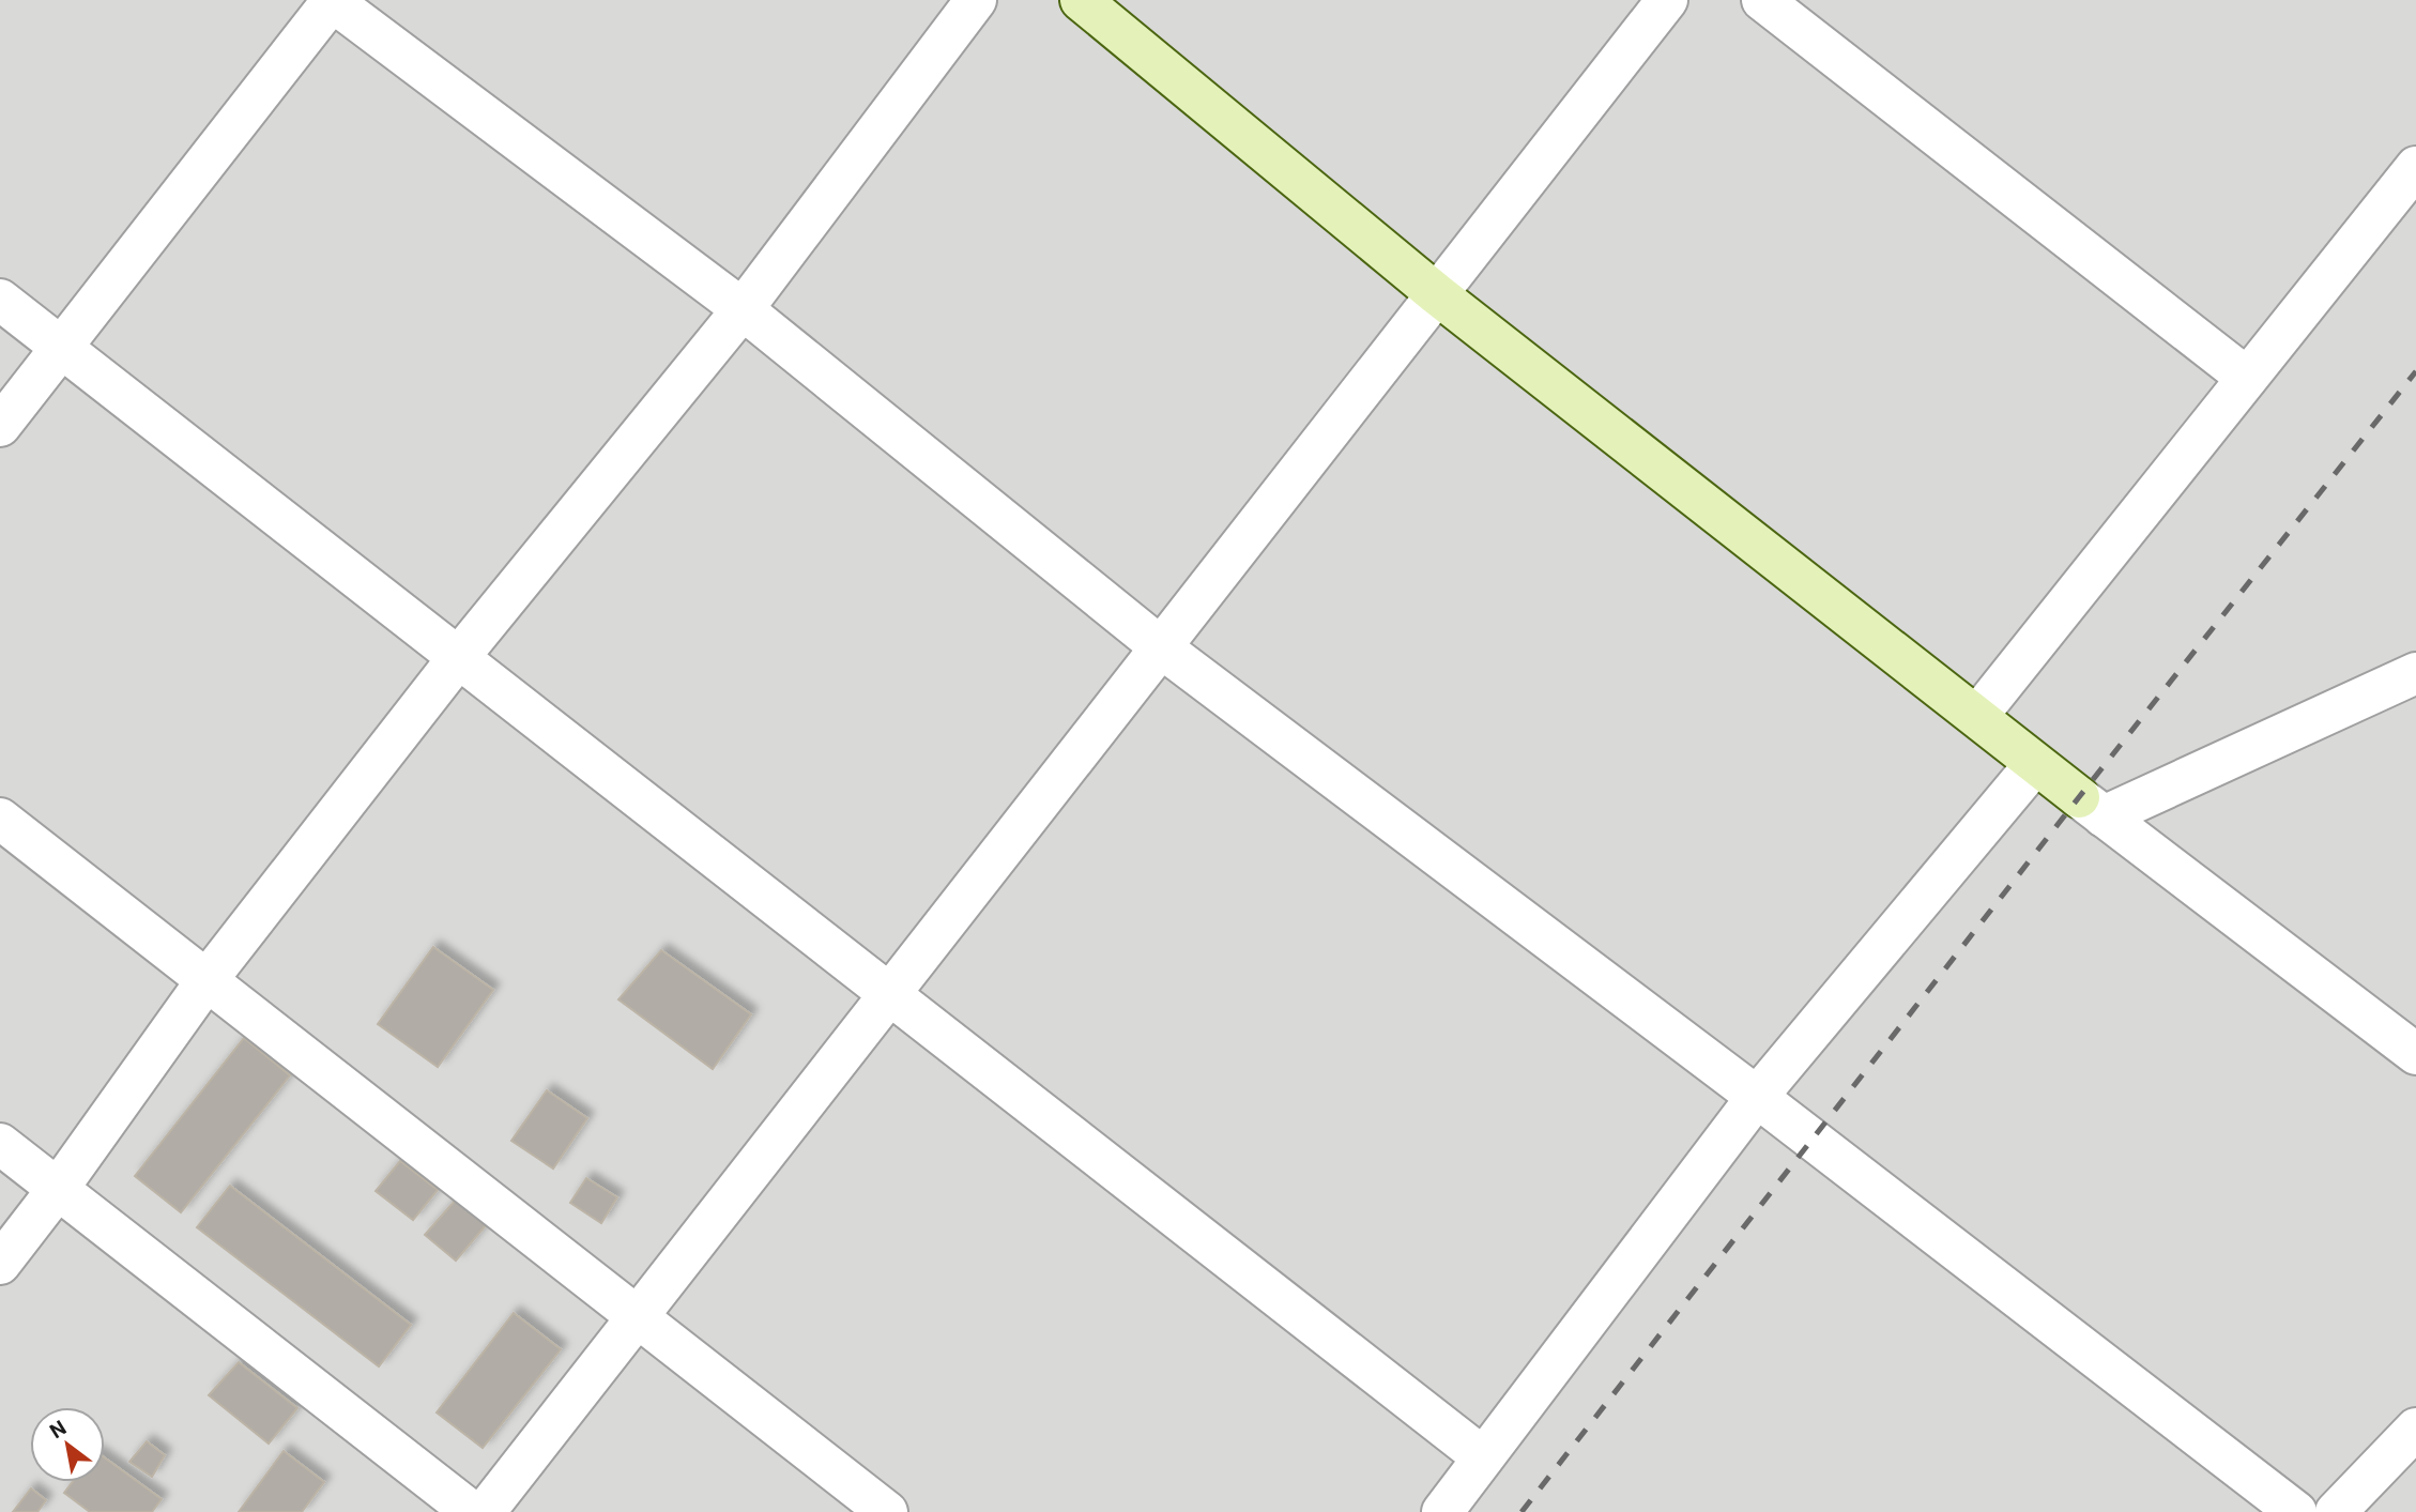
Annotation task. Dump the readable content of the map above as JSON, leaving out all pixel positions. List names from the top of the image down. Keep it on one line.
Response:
{"north":"top left"}
